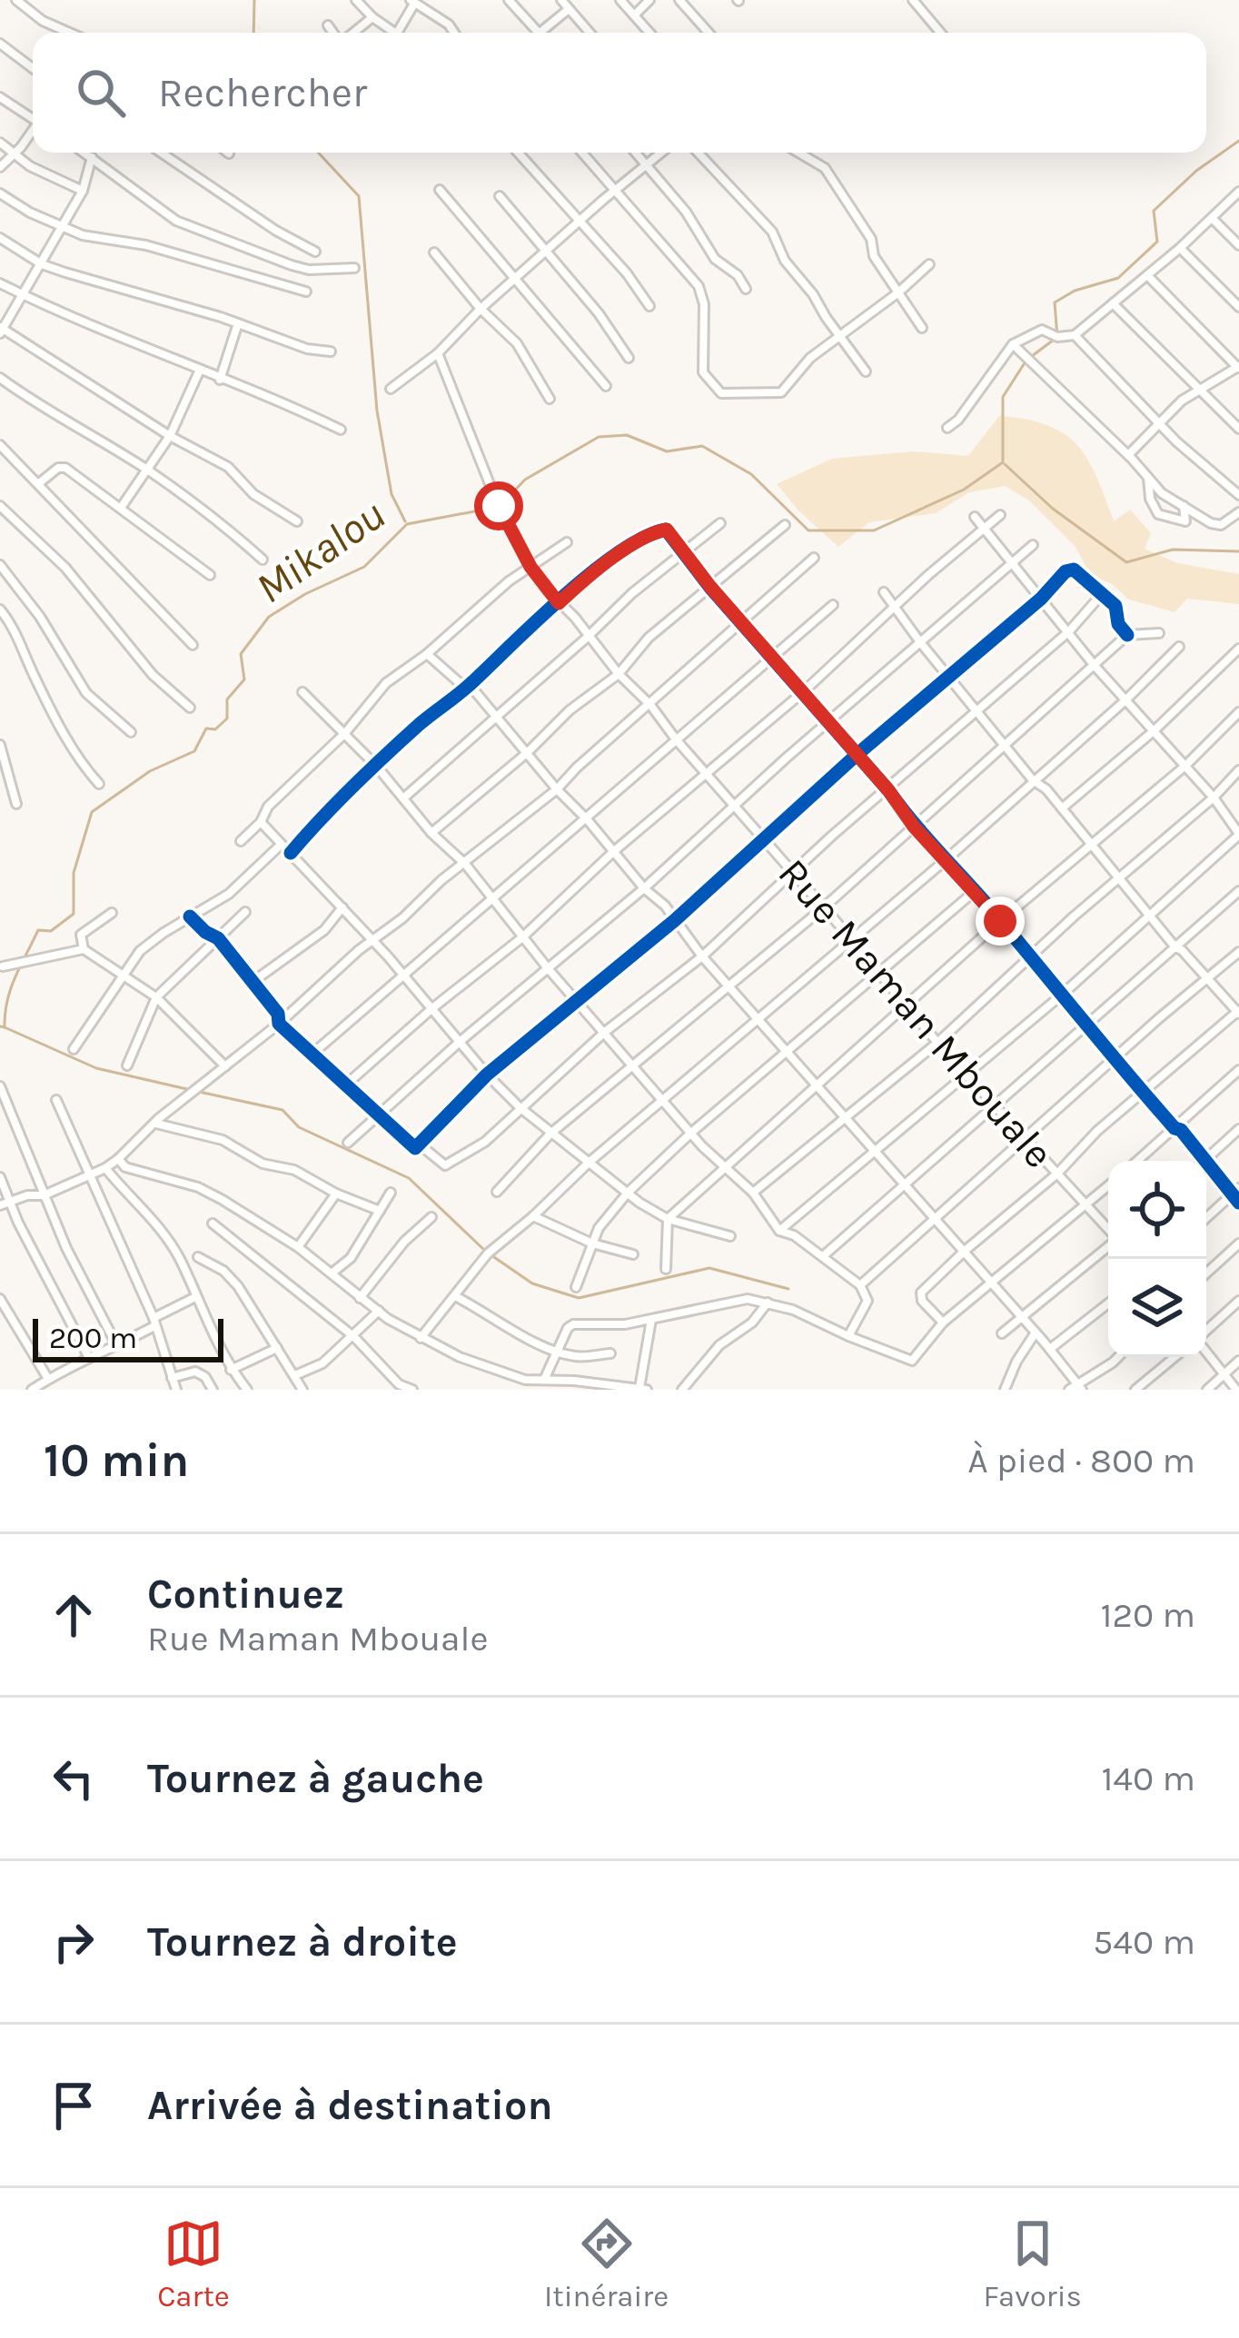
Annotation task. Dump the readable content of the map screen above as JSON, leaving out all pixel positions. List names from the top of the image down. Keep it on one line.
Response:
{"streets":{"street":["Rue Maman Mbouale"]},"water":["Mikalou"],"scale_bar":"200 m","page":{"search":"Rechercher","scale":"200 m","heading":["10 min","À pied · 800 m"],"list":[["Continuez","Rue Maman Mbouale","120 m"],["Tournez à gauche","140 m"],["Tournez à droite","540 m"],"Arrivée à destination"],"nav":["Carte","Itinéraire","Favoris"]}}
